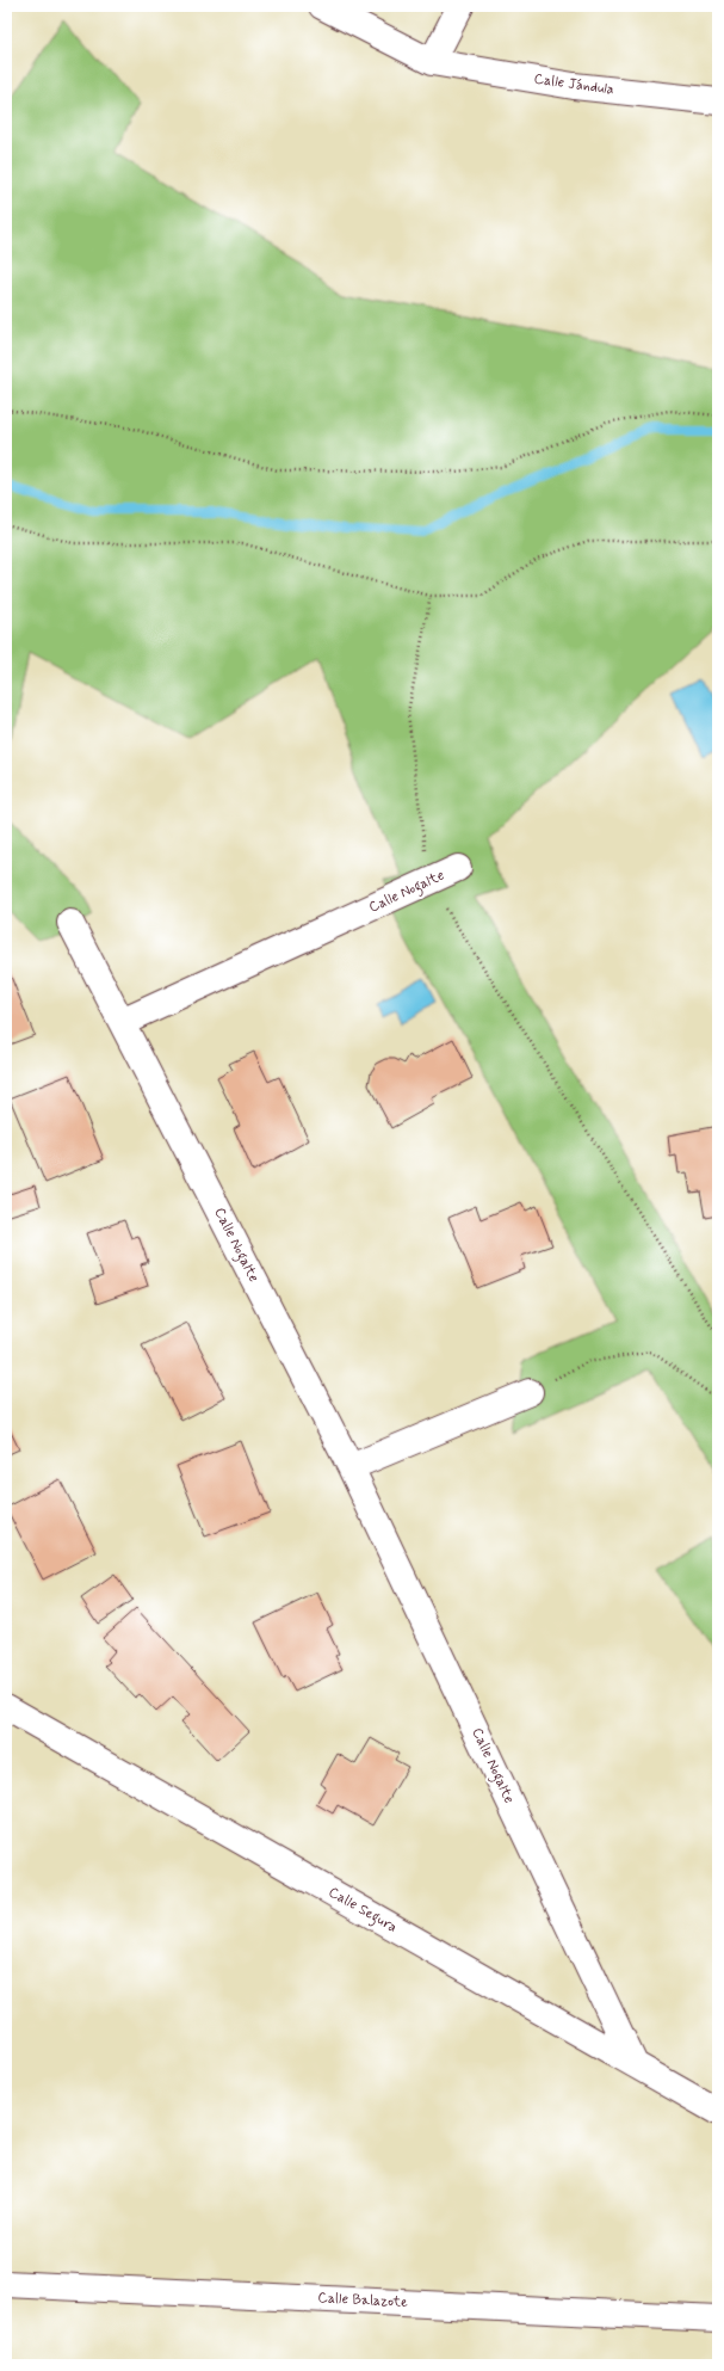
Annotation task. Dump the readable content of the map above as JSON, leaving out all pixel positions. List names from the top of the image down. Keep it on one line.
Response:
{"streets":{"street":["Calle Jándula","Calle Nogalte","Calle Segura","Calle Balazote"]},"crossings":[["Calle Nogalte","Calle Segura"]]}
